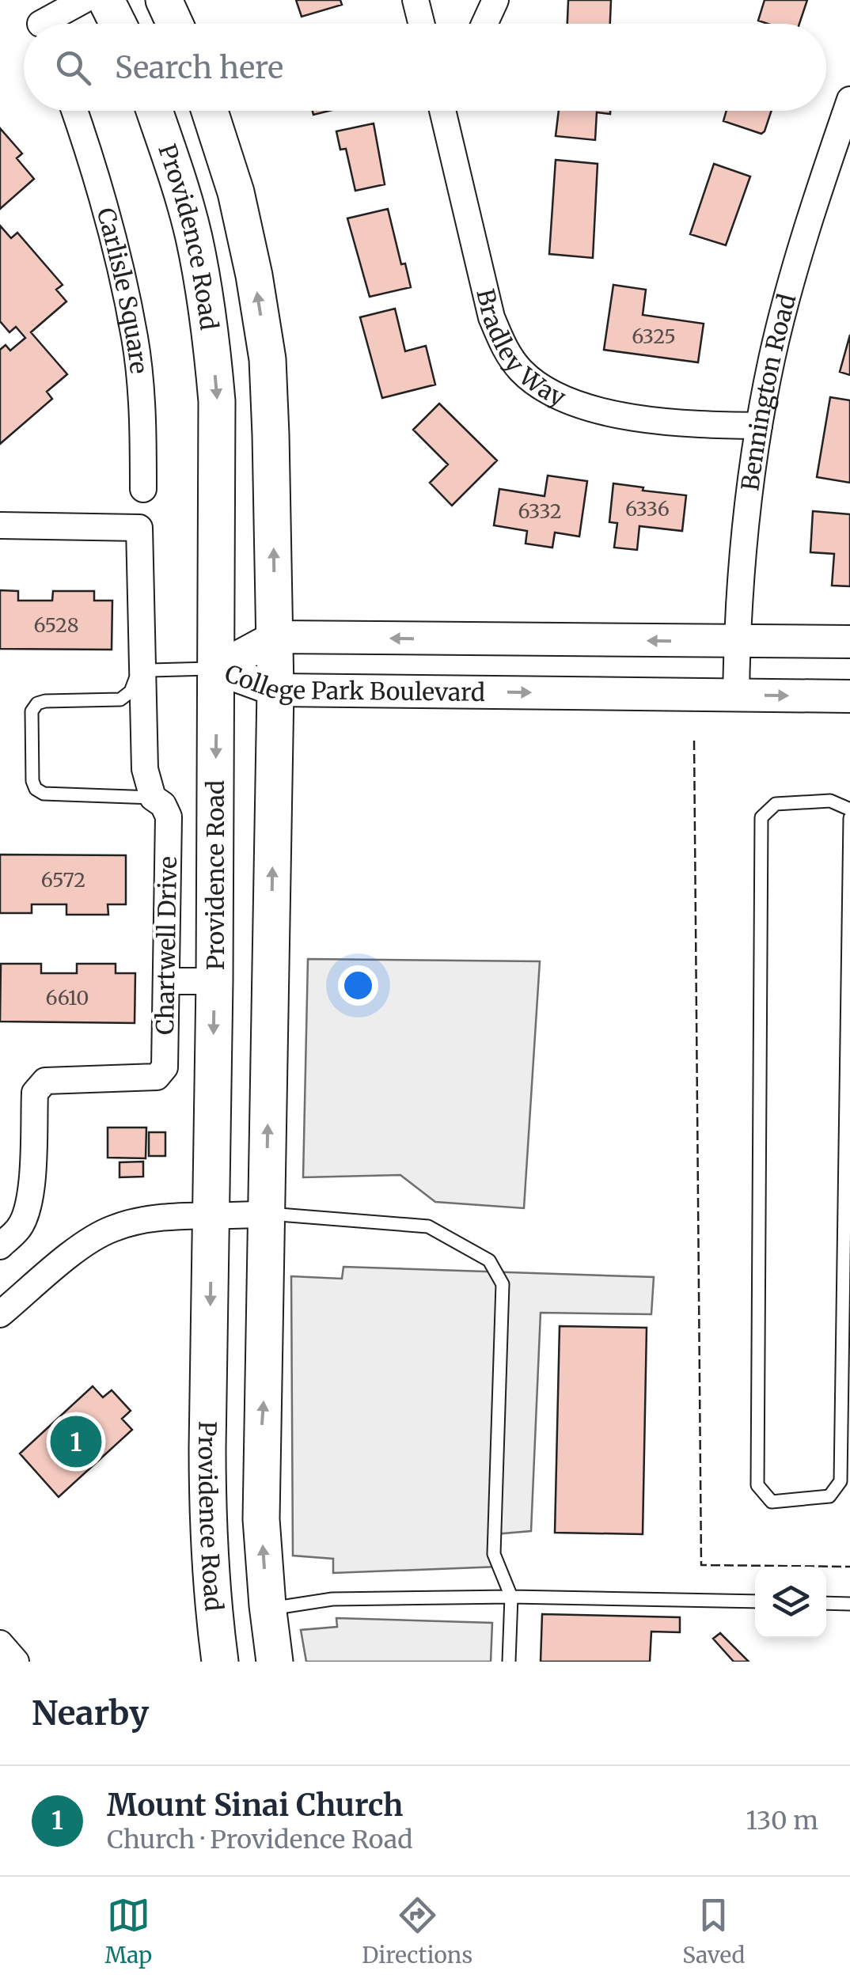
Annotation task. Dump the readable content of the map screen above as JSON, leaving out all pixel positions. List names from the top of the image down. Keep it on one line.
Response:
{"streets":{"main road":["Providence Road"],"street":["Carlisle Square","Bradley Way","Bennington Road","College Park Boulevard","Chartwell Drive"]},"crossings":[["Providence Road","College Park Boulevard"],["Bradley Way","Bennington Road"],["Bennington Road","College Park Boulevard"]],"house_numbers":["6325","6336","6332","6528","6572","6610"],"page":{"search":"Search here","pins":"1","heading":"Nearby","list":[{"mark":"1","name":"Mount Sinai Church","note":"Church · Providence Road","value":"130 m"}],"nav":["Map","Directions","Saved"]}}
